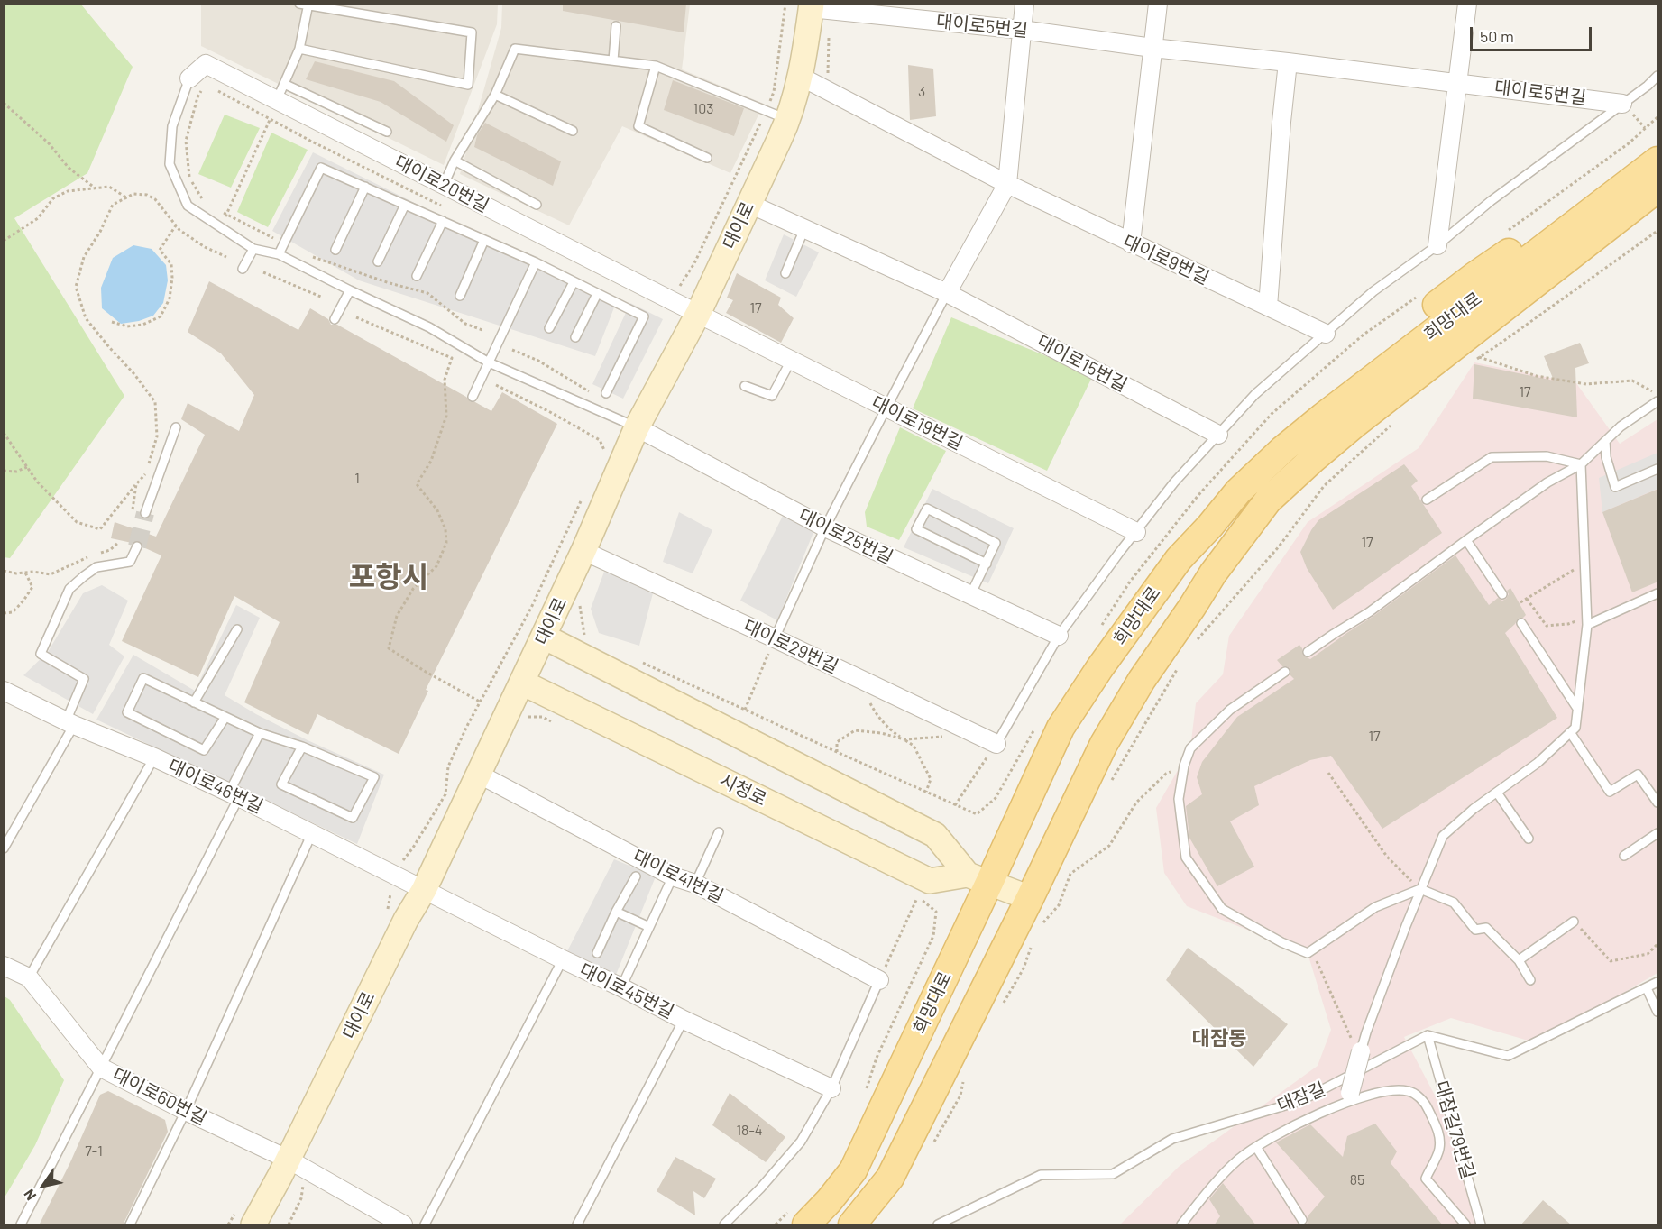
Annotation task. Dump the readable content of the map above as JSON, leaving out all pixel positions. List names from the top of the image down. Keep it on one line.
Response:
{"streets":{"main road":["희망대로"],"street":["대이로5번길","대이로20번길","대이로","대이로9번길","대이로15번길","대이로19번길","대이로25번길","대이로29번길","대이로46번길","시청로","대이로41번길","대이로45번길","대이로60번길"],"lane":["대잠길","대잠길79번길"]},"crossings":[["대이로5번길","대이로"],["대이로20번길","대이로"],["대이로20번길","대이로19번길"],["대이로","대이로9번길"],["대이로","대이로15번길"],["대이로","대이로19번길"],["대이로","대이로25번길"],["대이로","대이로29번길"],["대이로","대이로46번길"],["대이로","시청로"],["대이로","대이로41번길"],["대이로","대이로45번길"],["대이로","대이로60번길"],["희망대로","시청로"],["대이로46번길","대이로45번길"],["대잠길","대잠길79번길"]],"districts":["포항시","대잠동"],"house_numbers":["3","103","17","17","1","17","17","18-4","7-1","85"],"scale_bar":"50 m","north":"bottom left"}
